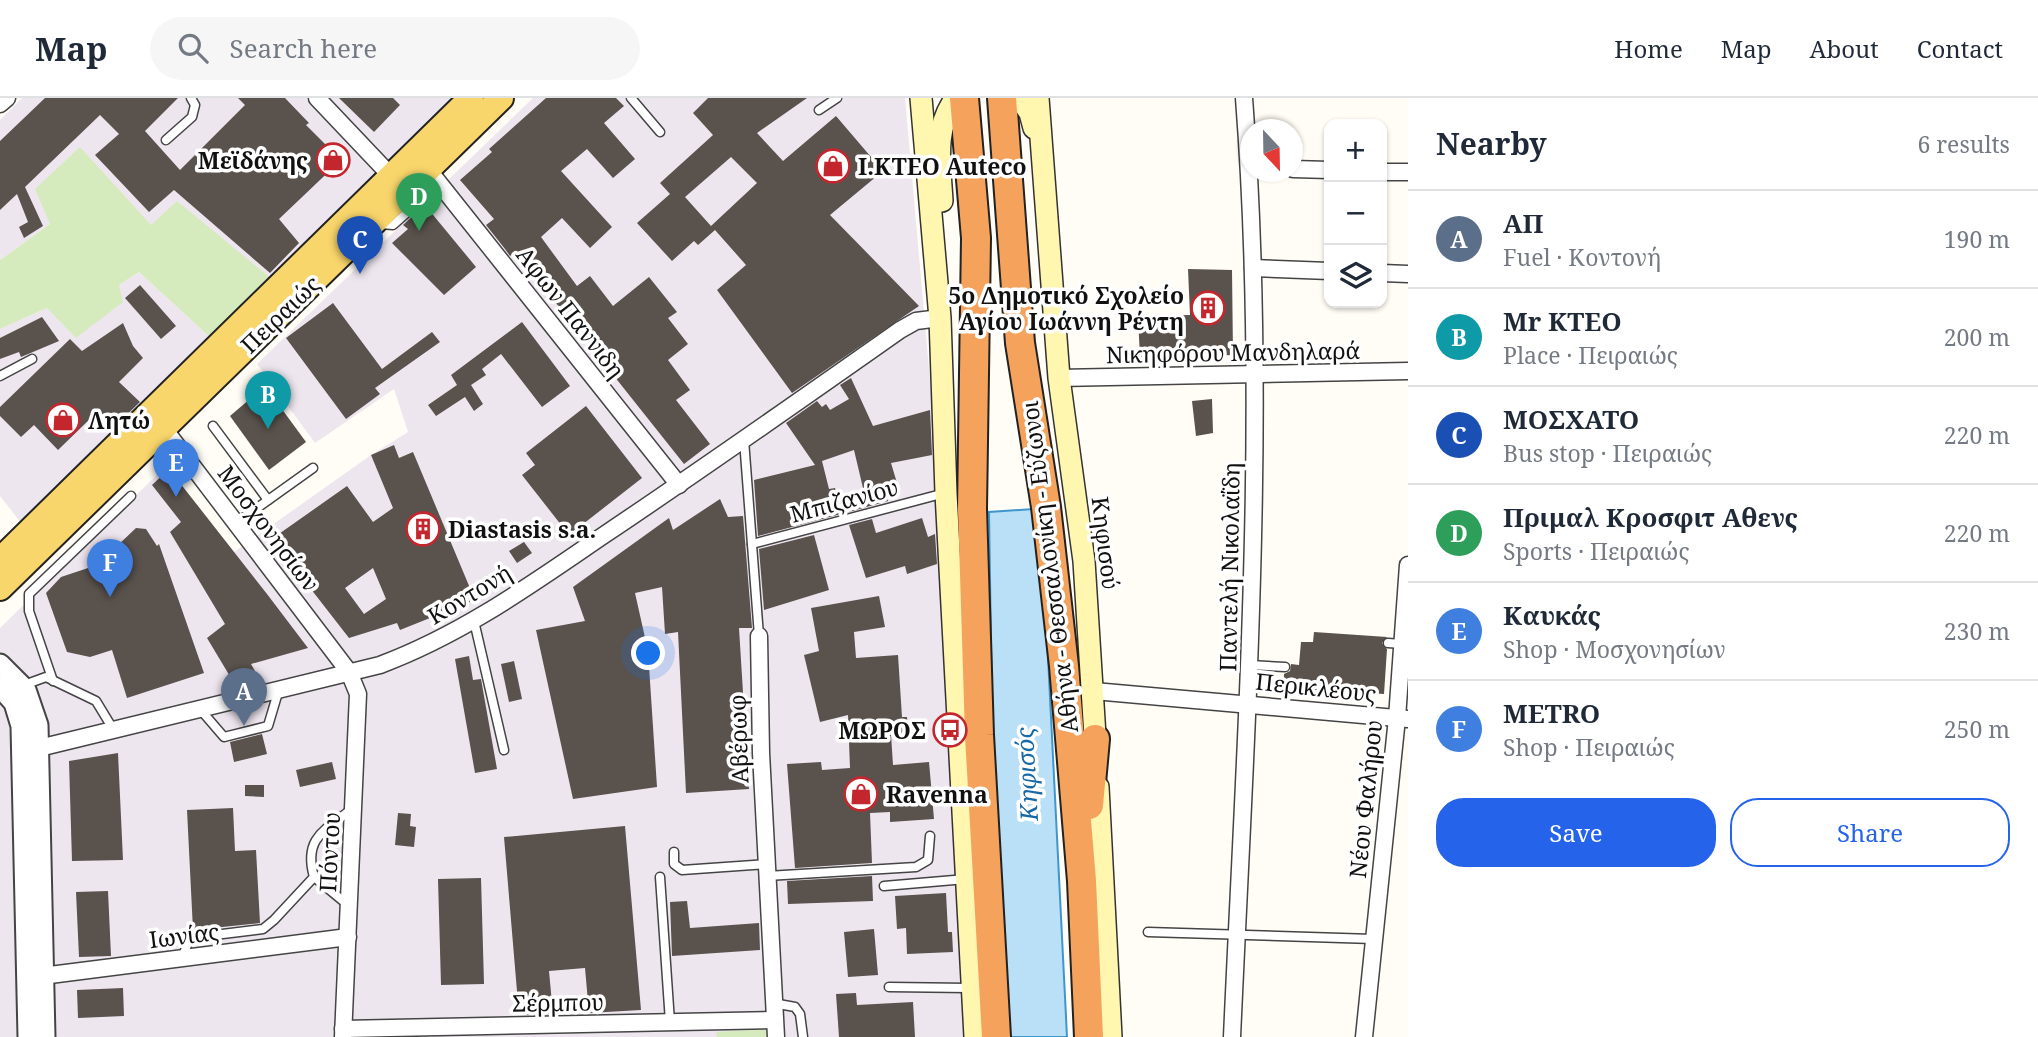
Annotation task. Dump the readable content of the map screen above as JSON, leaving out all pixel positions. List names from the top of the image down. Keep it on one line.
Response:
{"streets":{"highway":["Αθήνα - Θεσσαλονίκη - Εύζωνοι"],"main road":["Πειραιώς","Κηφισού"],"street":["Αφων Παννιδη","Νικηφόρου Μανδηλαρά","Μοσχονησίων","Παντελή Νικολαΐδη","Κοντονή","Περικλέους","Αβέρωφ","Νέου Φαλήρου","Πόντου","Ιωνίας","Σέρμπου"],"lane":["Μπιζανίου"]},"crossings":[["Αφων Παννιδη","Πειραιώς"],["Αφων Παννιδη","Κοντονή"],["Πειραιώς","Μοσχονησίων"],["Νικηφόρου Μανδηλαρά","Κηφισού"],["Νικηφόρου Μανδηλαρά","Παντελή Νικολαΐδη"],["Μπιζανίου","Αβέρωφ"],["Μοσχονησίων","Κοντονή"],["Μοσχονησίων","Πόντου"],["Κηφισού","Περικλέους"],["Παντελή Νικολαΐδη","Περικλέους"],["Κοντονή","Αβέρωφ"],["Κοντονή","Πόντου"],["Περικλέους","Νέου Φαλήρου"],["Αβέρωφ","Σέρμπου"],["Πόντου","Ιωνίας"],["Πόντου","Σέρμπου"]],"water":["Κηφισός"],"places":{"shop":["Μεϊδάνης","Ι.ΚΤΕΟ Auteco","Λητώ","Ravenna"],"building":["5ο Δημοτικό Σχολείο Αγίου Ιωάννη Ρέντη","Diastasis s.a."],"bus stop":["ΜΩΡΟΣ"]},"north":"bottom","page":{"header":"Map","search":"Search here","nav":["Home","Map","About","Contact"],"heading":["Nearby","6 results"],"map_buttons":["+","−"],"pins":["D","C","B","E","F","A"],"list":[{"mark":"A","name":"ΑΠ","note":"Fuel · Κοντονή","value":"190 m"},{"mark":"B","name":"Mr KTEO","note":"Place · Πειραιώς","value":"200 m"},{"mark":"C","name":"ΜΟΣΧΑΤΟ","note":"Bus stop · Πειραιώς","value":"220 m"},{"mark":"D","name":"Πριμαλ Κροσφιτ Αθενς","note":"Sports · Πειραιώς","value":"220 m"},{"mark":"E","name":"Καυκάς","note":"Shop · Μοσχονησίων","value":"230 m"},{"mark":"F","name":"METRO","note":"Shop · Πειραιώς","value":"250 m"}],"buttons":["Save","Share"]}}
